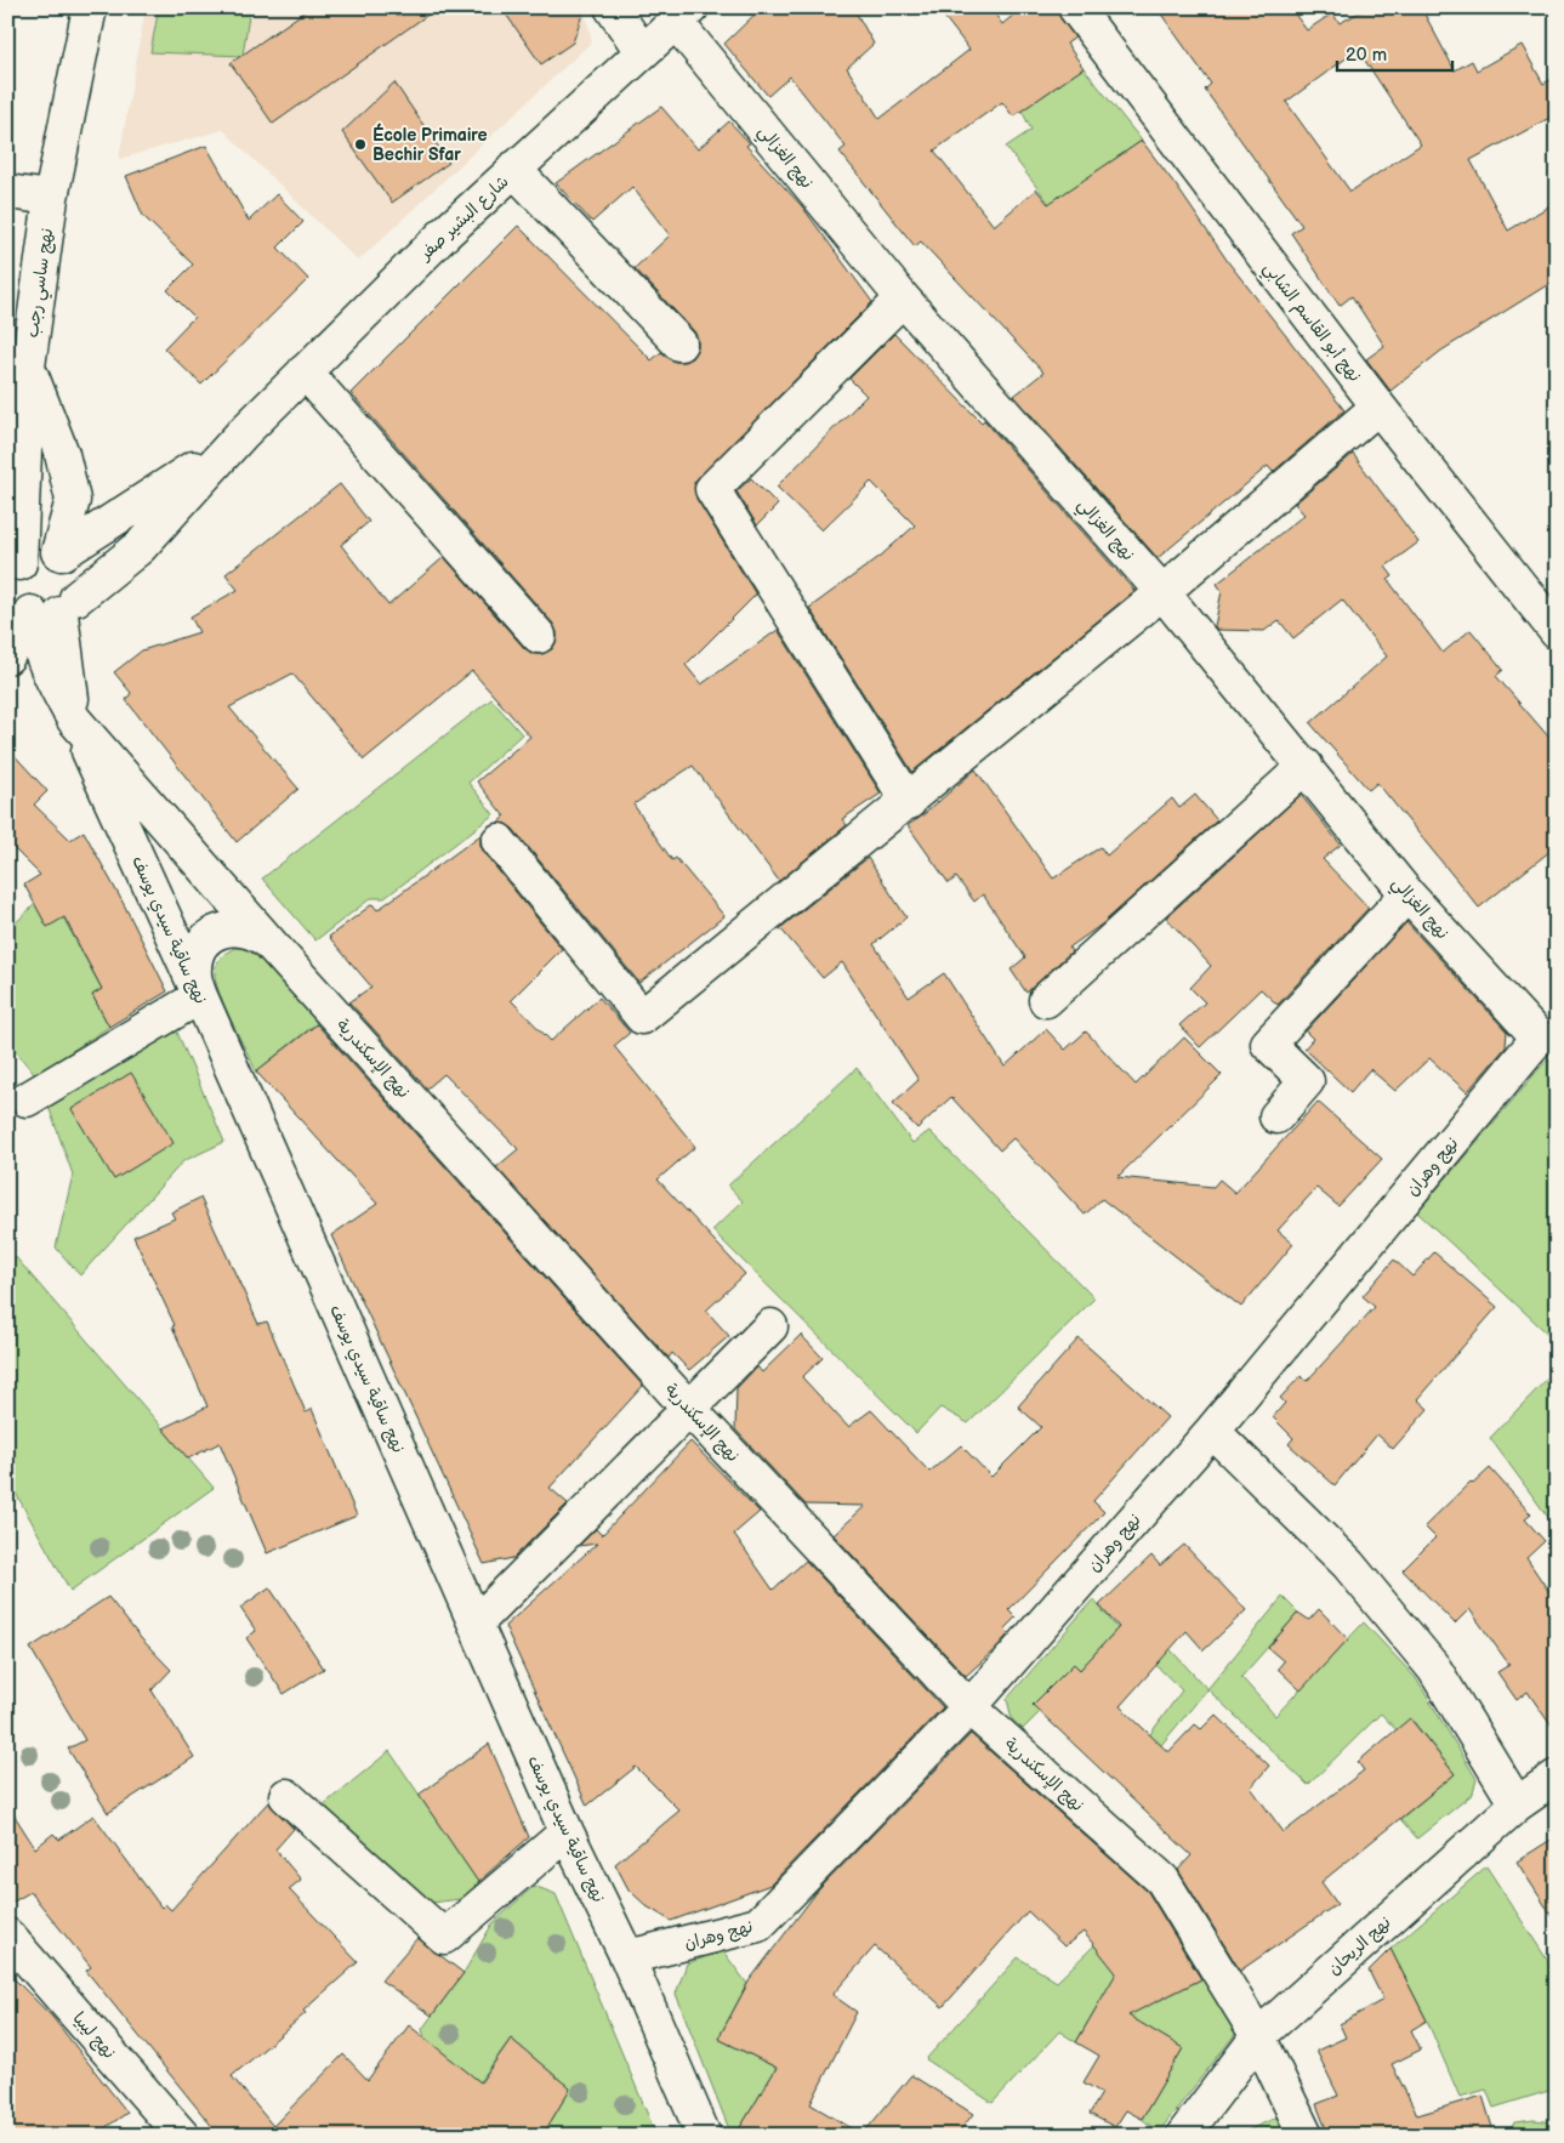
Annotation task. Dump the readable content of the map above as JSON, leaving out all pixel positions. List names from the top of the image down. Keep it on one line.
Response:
{"streets":{"street":["نهج الغزالي","شارع البشير صفر","نهج ساسي رجب","نهج أبو القاسم الشابي","نهج ساقية سيدي يوسف","نهج الإسكندرية","نهج وهران","نهج الريحان","نهج ليبيا"]},"crossings":[["نهج الغزالي","شارع البشير صفر"],["نهج الغزالي","نهج وهران"],["شارع البشير صفر","نهج ساسي رجب"],["شارع البشير صفر","نهج ساقية سيدي يوسف"],["نهج ساسي رجب","نهج ساقية سيدي يوسف"],["نهج ساقية سيدي يوسف","نهج الإسكندرية"],["نهج ساقية سيدي يوسف","نهج وهران"],["نهج الإسكندرية","نهج وهران"],["نهج الإسكندرية","نهج الريحان"]],"places":["École Primaire Bechir Sfar"],"scale_bar":"20 m"}
